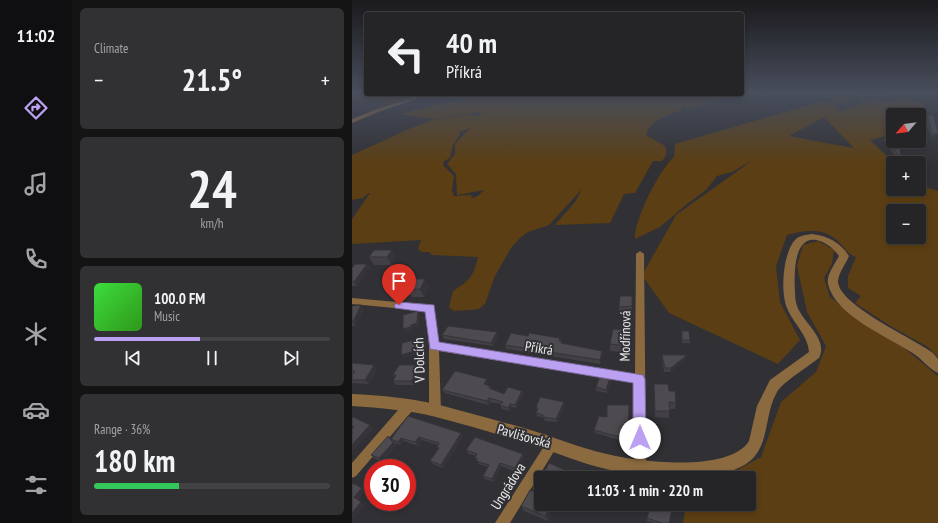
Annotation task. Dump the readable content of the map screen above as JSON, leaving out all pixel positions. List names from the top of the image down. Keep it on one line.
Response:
{"streets":{"street":["Modřínová","Příkrá","V Dolcích","Pavlišovská","Ungrádova"]},"crossings":[["Modřínová","Příkrá"],["Modřínová","Pavlišovská"],["Příkrá","V Dolcích"],["V Dolcích","Pavlišovská"],["Pavlišovská","Ungrádova"]],"north":"bottom left","page":{"tabs":"11:02","tile":["Climate",["24","km/h"],["Range · 36%","180 km"]],"turn":["40 m","Příkrá"],"heat":["−","21.5°","+"],"map_buttons":["+","−"],"song":["100.0 FM","Music"],"limit":"30","trip":"11:03 · 1 min · 220 m"}}
